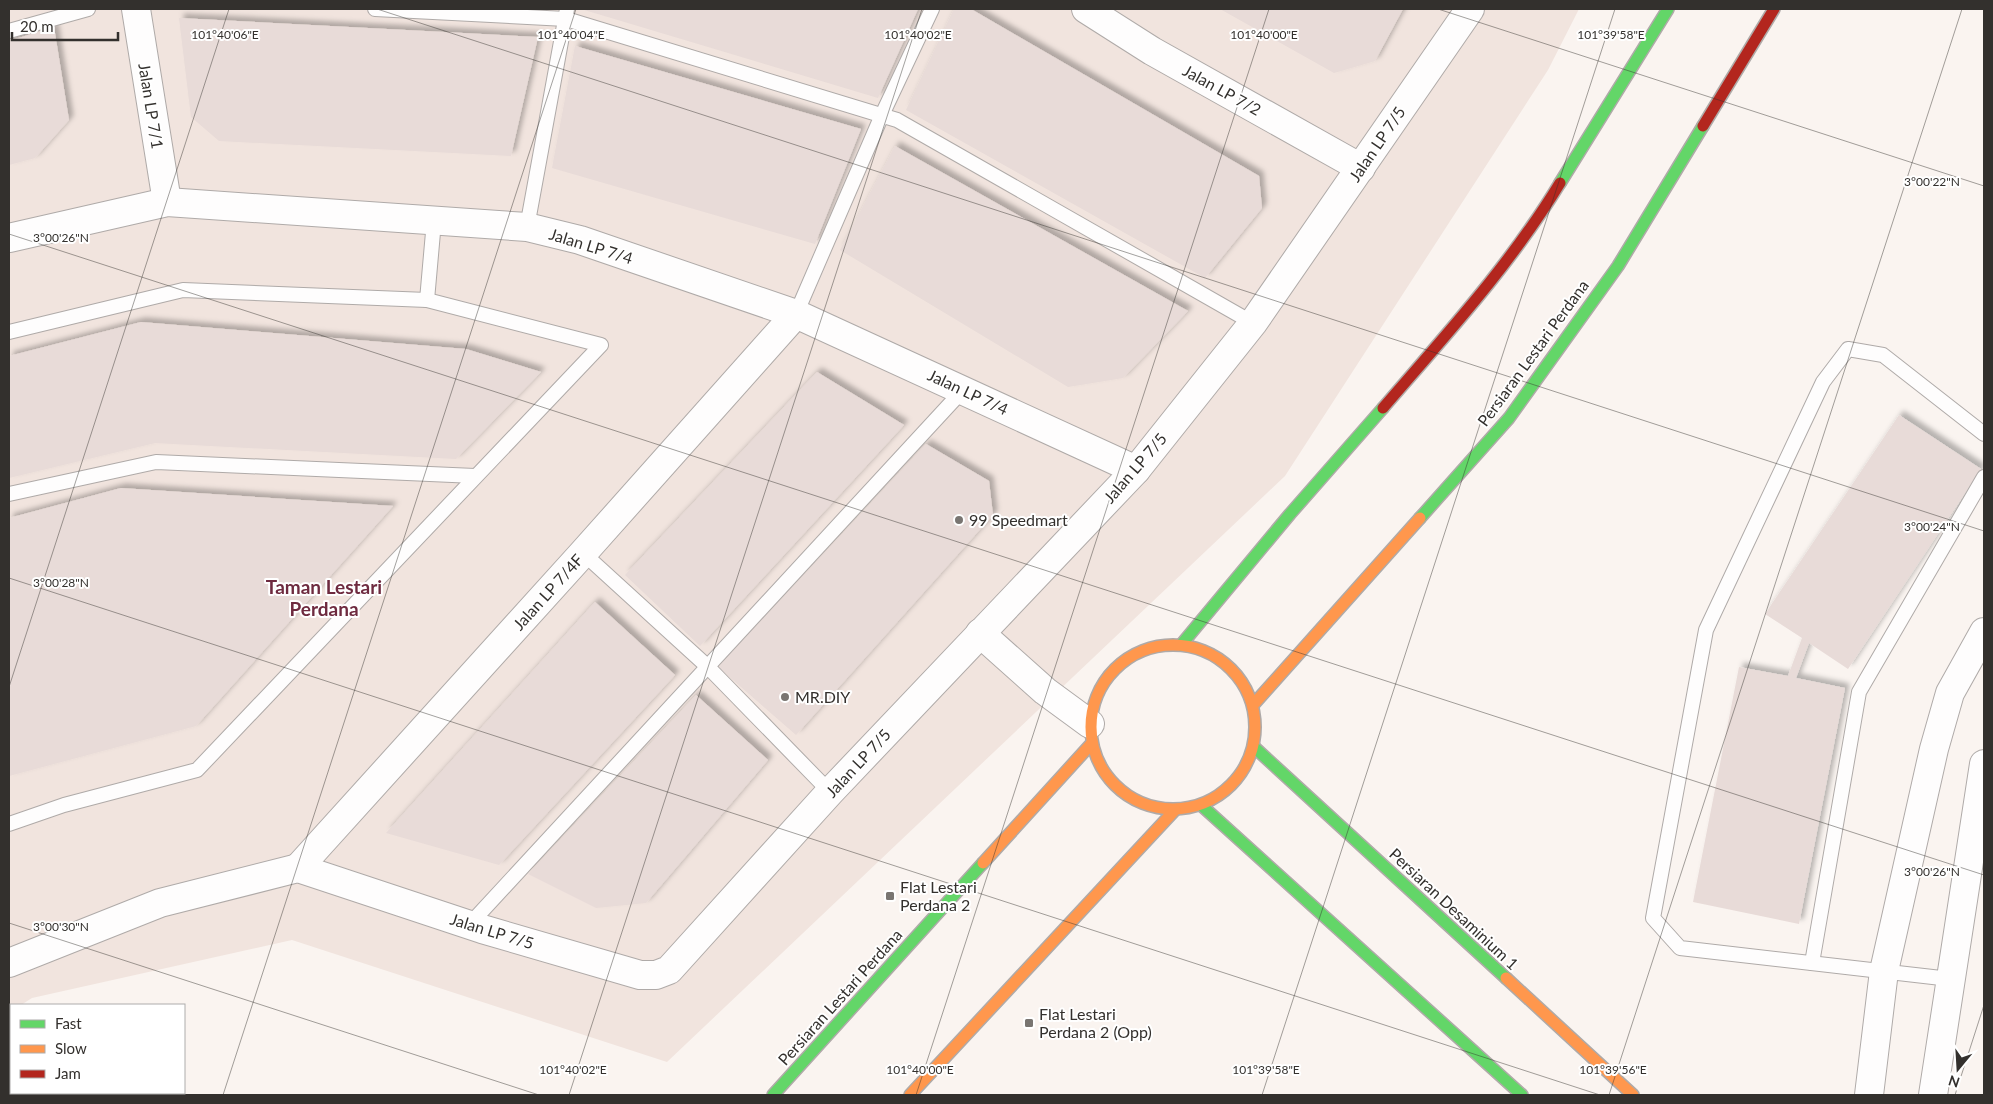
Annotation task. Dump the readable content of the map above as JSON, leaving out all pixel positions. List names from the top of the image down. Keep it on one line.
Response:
{"streets":{"street":["Jalan LP 7/2","Jalan LP 7/1","Jalan LP 7/5","Jalan LP 7/4","Persiaran Lestari Perdana","Jalan LP 7/4F","Persiaran Desaminium 1"]},"crossings":[["Jalan LP 7/2","Jalan LP 7/5"],["Jalan LP 7/1","Jalan LP 7/4"],["Jalan LP 7/5","Jalan LP 7/4"],["Jalan LP 7/5","Jalan LP 7/4F"],["Jalan LP 7/4","Jalan LP 7/4F"],["Persiaran Lestari Perdana","Persiaran Desaminium 1"]],"districts":["Taman Lestari Perdana"],"places":{"other":["99 Speedmart","MR.DIY"],"transit":["Flat Lestari Perdana 2","Flat Lestari Perdana 2 (Opp)"]},"legend":["Fast","Slow","Jam"],"scale_bar":"20 m","north":"bottom","coordinates":["101°40'06\"E","101°40'04\"E","101°40'02\"E","101°40'00\"E","101°39'58\"E","3°00'22\"N","3°00'26\"N","3°00'24\"N","3°00'28\"N","3°00'30\"N","101°39'56\"E"]}
